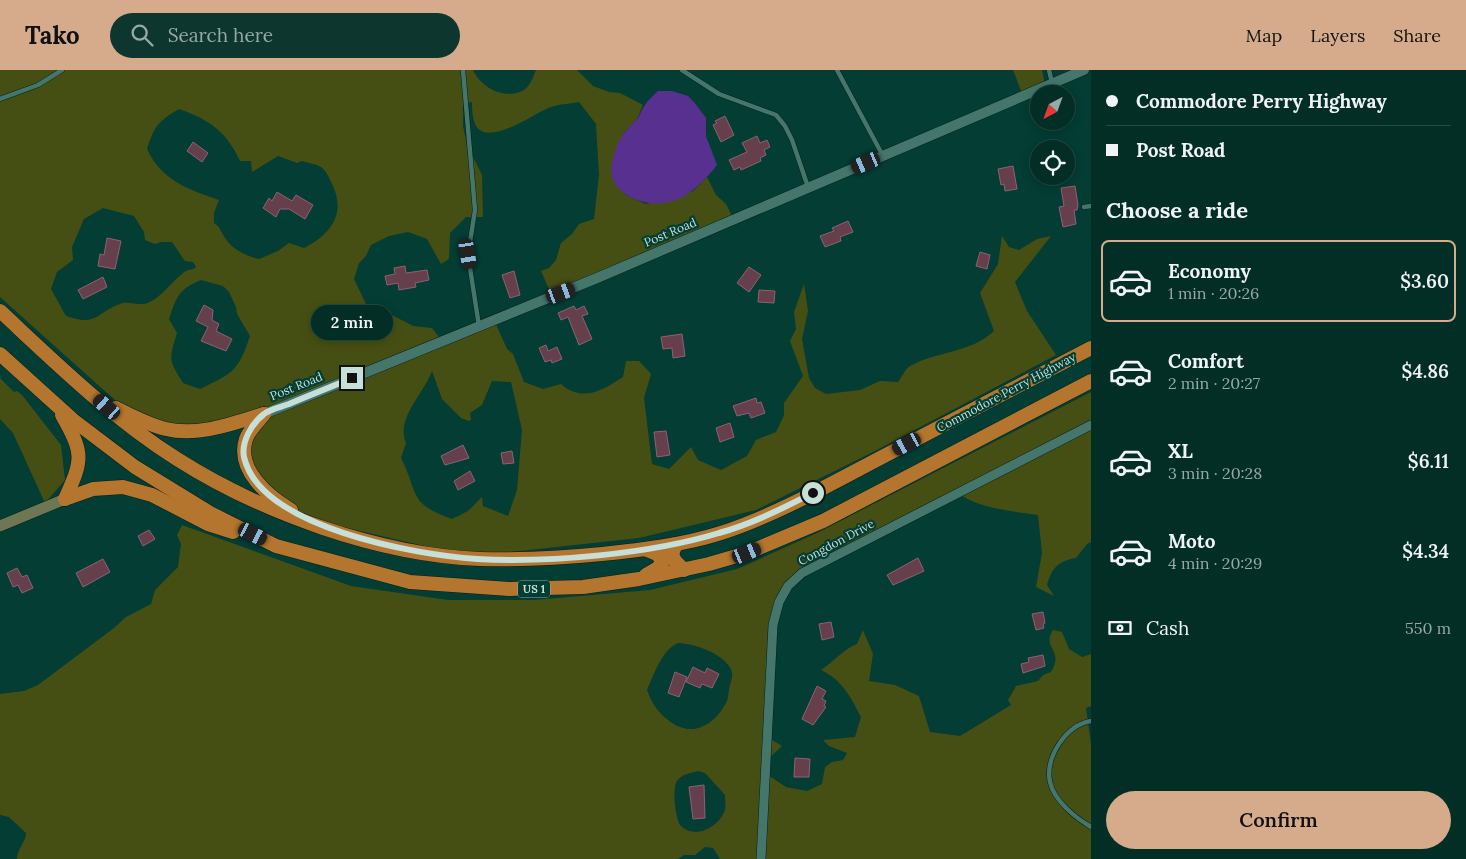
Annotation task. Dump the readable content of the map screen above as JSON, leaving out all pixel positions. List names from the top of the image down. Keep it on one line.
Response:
{"streets":{"highway":["Commodore Perry Highway","US 1"],"street":["Post Road","Congdon Drive"]},"north":"bottom left","page":{"header":"Tako","search":"Search here","nav":["Map","Layers","Share"],"banner":["Commodore Perry Highway","Post Road"],"heading":"Choose a ride","list":[{"name":"Economy","note":"1 min · 20:26","value":"$3.60"},{"name":"Comfort","note":"2 min · 20:27","value":"$4.86"},{"name":"XL","note":"3 min · 20:28","value":"$6.11"},{"name":"Moto","note":"4 min · 20:29","value":"$4.34"}],"bubble":"2 min","pay":["Cash","550 m"],"buttons":"Confirm"}}
